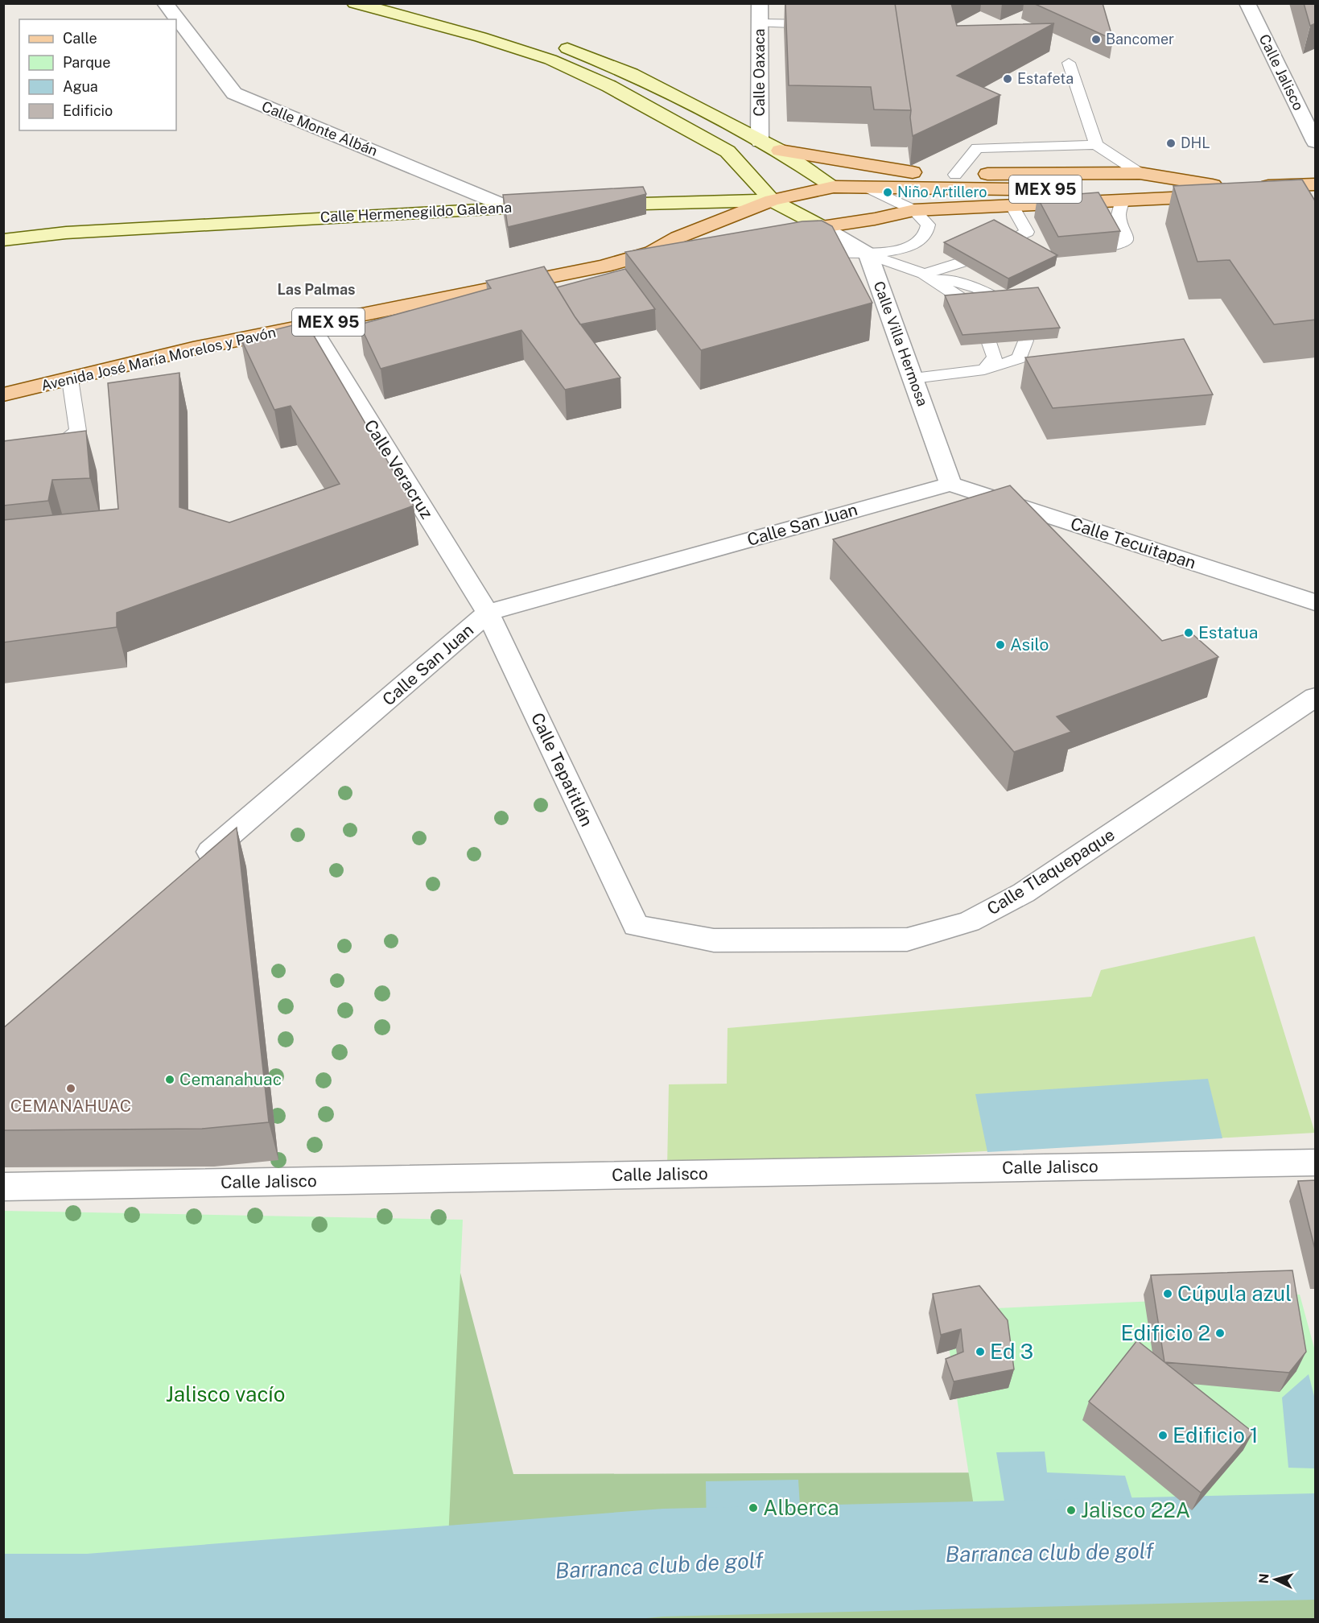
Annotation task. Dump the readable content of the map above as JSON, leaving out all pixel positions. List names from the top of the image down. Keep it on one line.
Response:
{"streets":{"main road":["MEX 95","Avenida José María Morelos y Pavón"],"street":["Calle Oaxaca","Calle Jalisco","Calle Monte Albán","Calle Hermenegildo Galeana","Calle Villa Hermosa","Calle Veracruz","Calle San Juan","Calle Tecuitapan","Calle Tepatitlán","Calle Tlaquepaque"]},"crossings":[["Calle Monte Albán","Calle Hermenegildo Galeana"],["MEX 95","Avenida José María Morelos y Pavón"],["Calle Villa Hermosa","Calle San Juan"],["Calle Villa Hermosa","Calle Tecuitapan"],["Avenida José María Morelos y Pavón","Calle Veracruz"],["Calle Veracruz","Calle San Juan"],["Calle Veracruz","Calle Tepatitlán"],["Calle San Juan","Calle Tecuitapan"],["Calle San Juan","Calle Tepatitlán"],["Calle Tepatitlán","Calle Tlaquepaque"]],"districts":["Las Palmas"],"water":["Barranca club de golf"],"parks":["Jalisco vacío"],"places":["Bancomer","Estafeta","DHL","Niño Artillero","Estatua","Asilo","Cemanahuac","CEMANAHUAC","Cúpula azul","Edificio 2","Ed 3","Edificio 1","Alberca","Jalisco 22A"],"legend":["Calle","Parque","Agua","Edificio"],"north":"left"}
